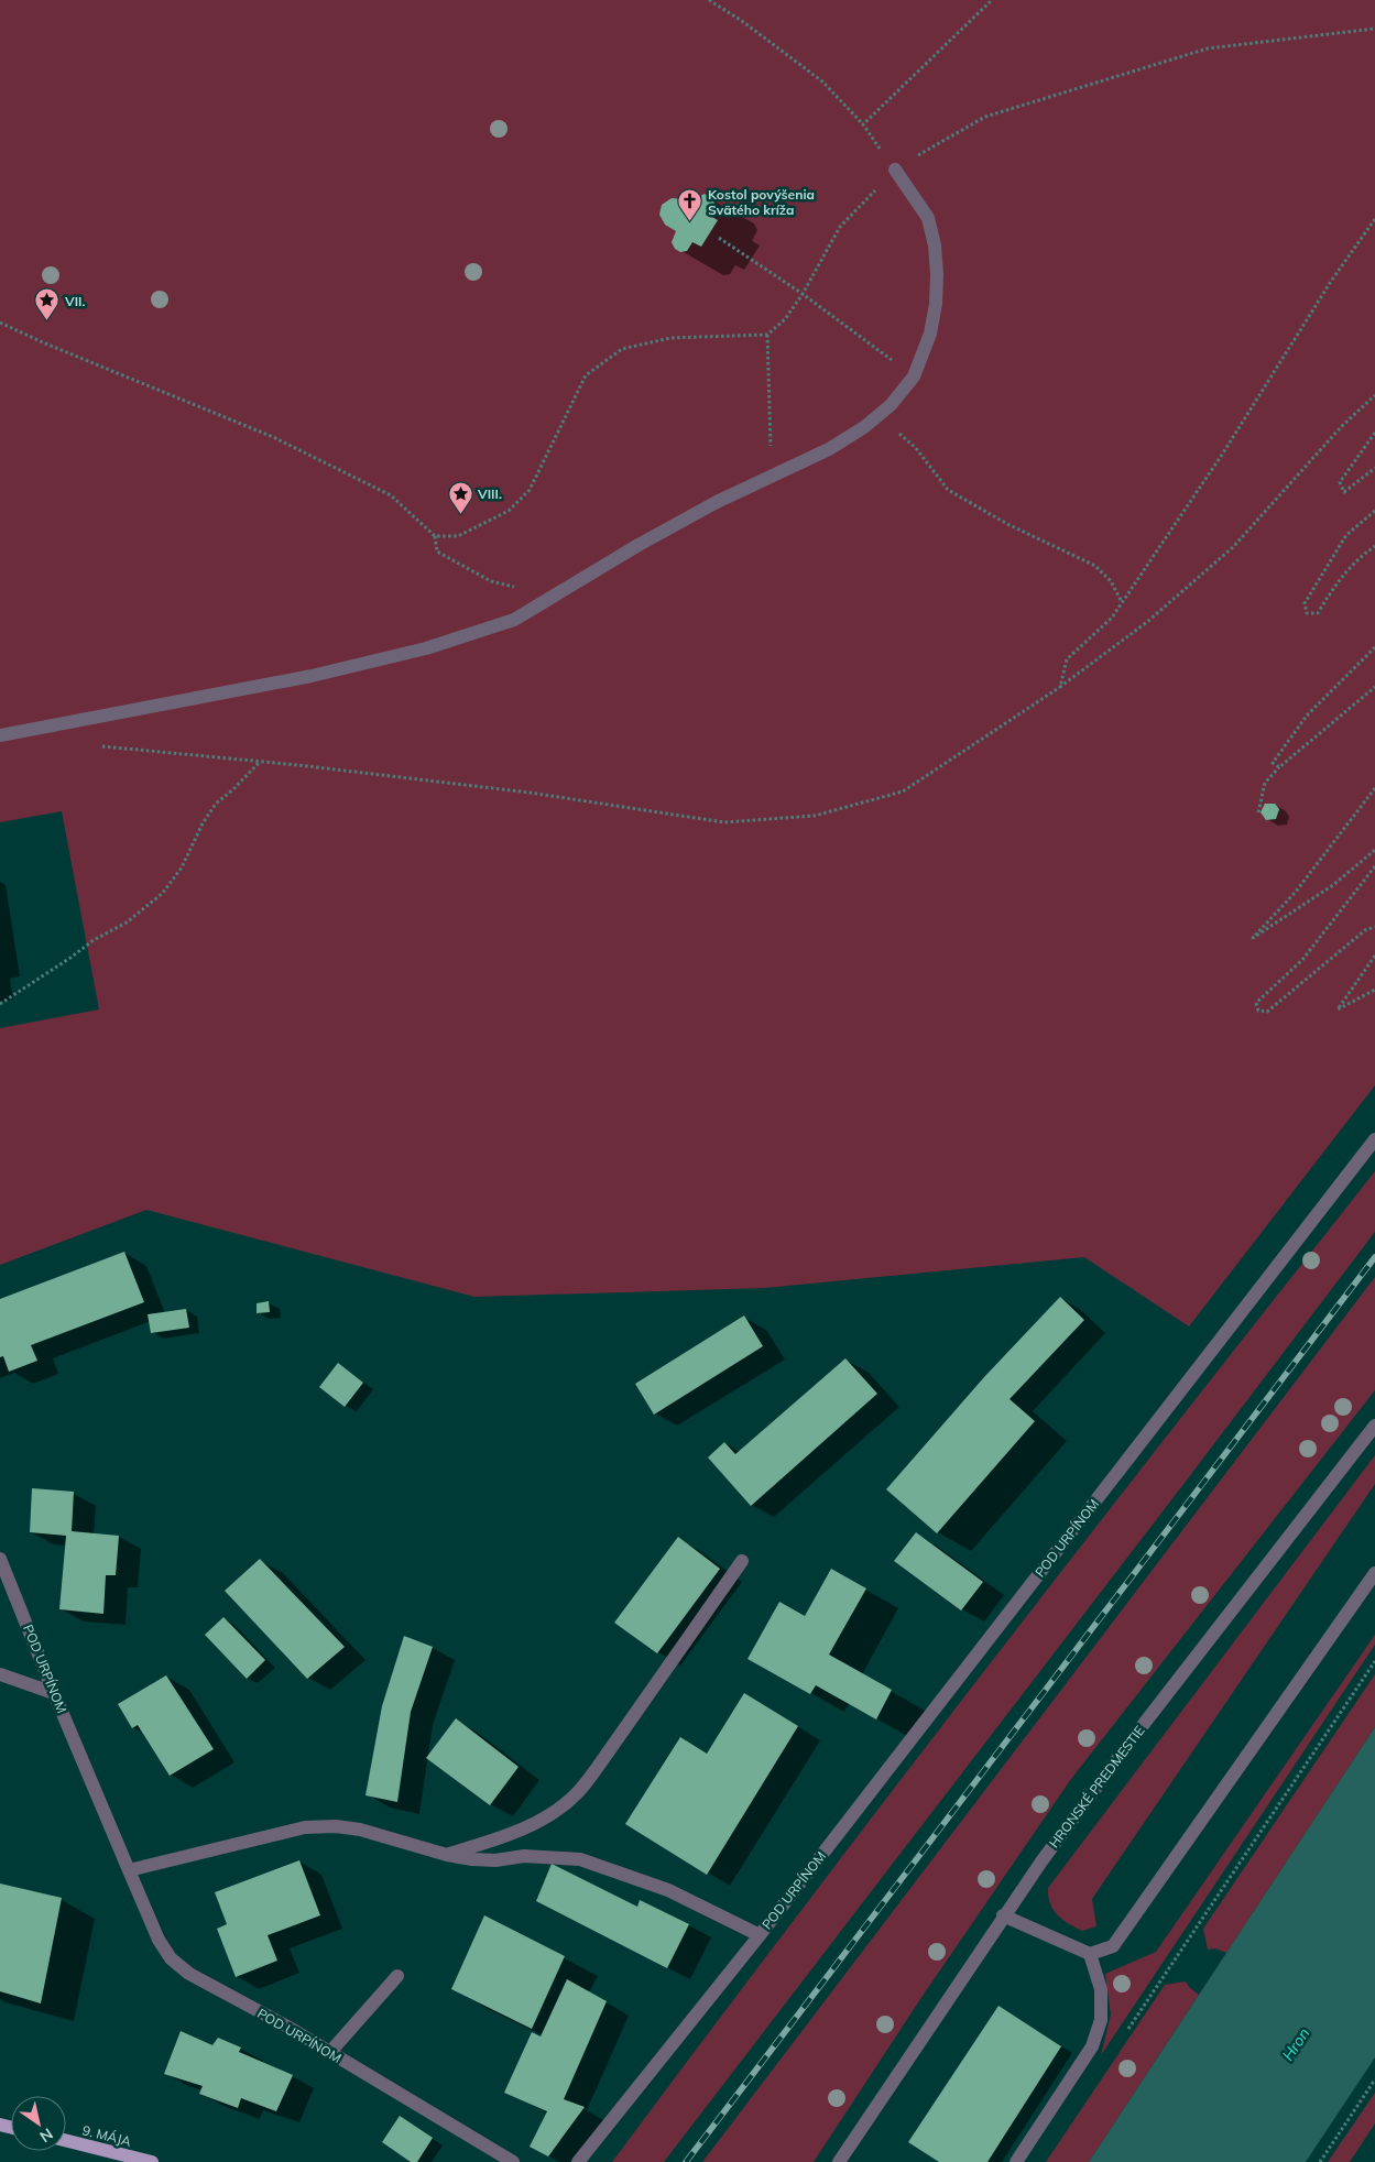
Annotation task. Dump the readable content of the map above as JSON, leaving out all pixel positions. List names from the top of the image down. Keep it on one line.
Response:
{"streets":{"main road":["9. MÁJA"],"street":["POD URPÍNOM","HRONSKÉ PREDMESTIE"]},"water":["Hron"],"places":{"church":["Kostol povýšenia Svätého kríža"],"place":["VII.","VIII."]},"north":"bottom right"}
